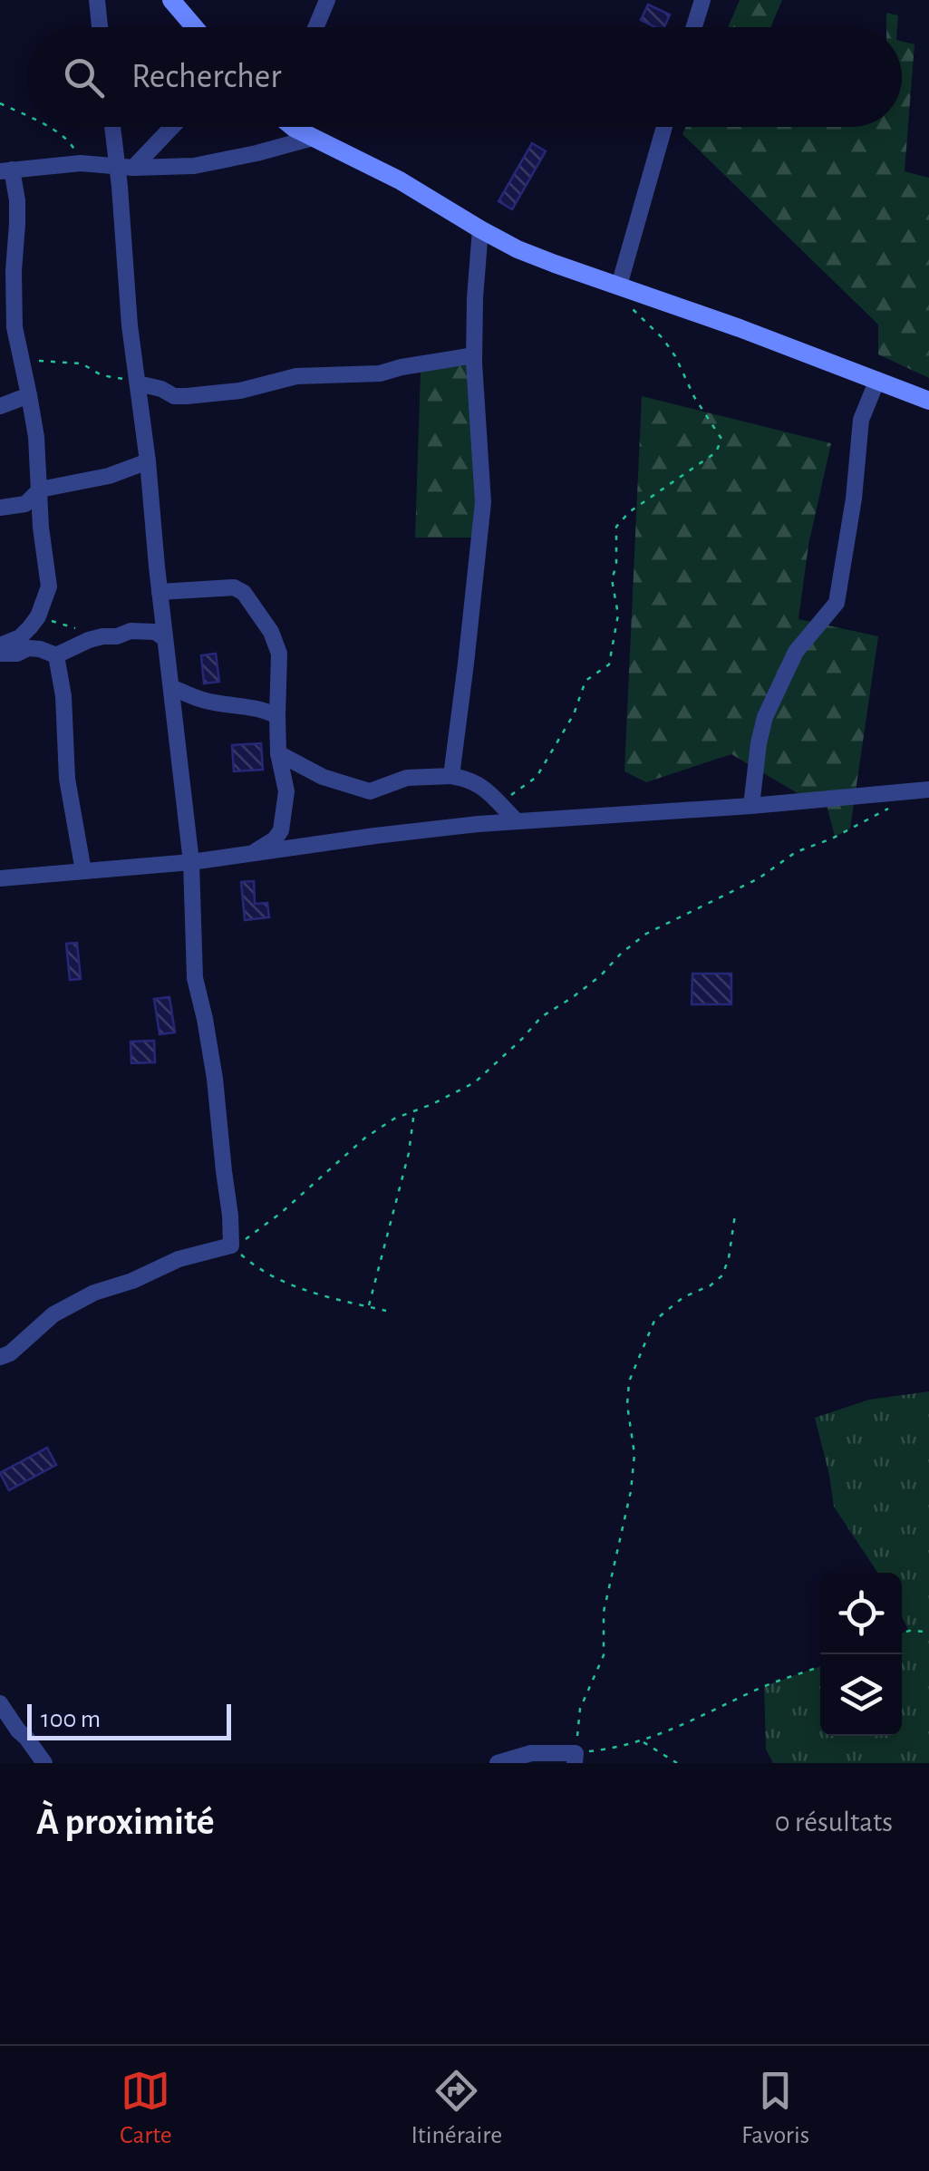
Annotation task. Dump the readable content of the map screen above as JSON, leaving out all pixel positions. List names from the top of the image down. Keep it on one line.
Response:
{"scale_bar":"100 m","page":{"search":"Rechercher","scale":"100 m","heading":["À proximité","0 résultats"],"nav":["Carte","Itinéraire","Favoris"]}}
